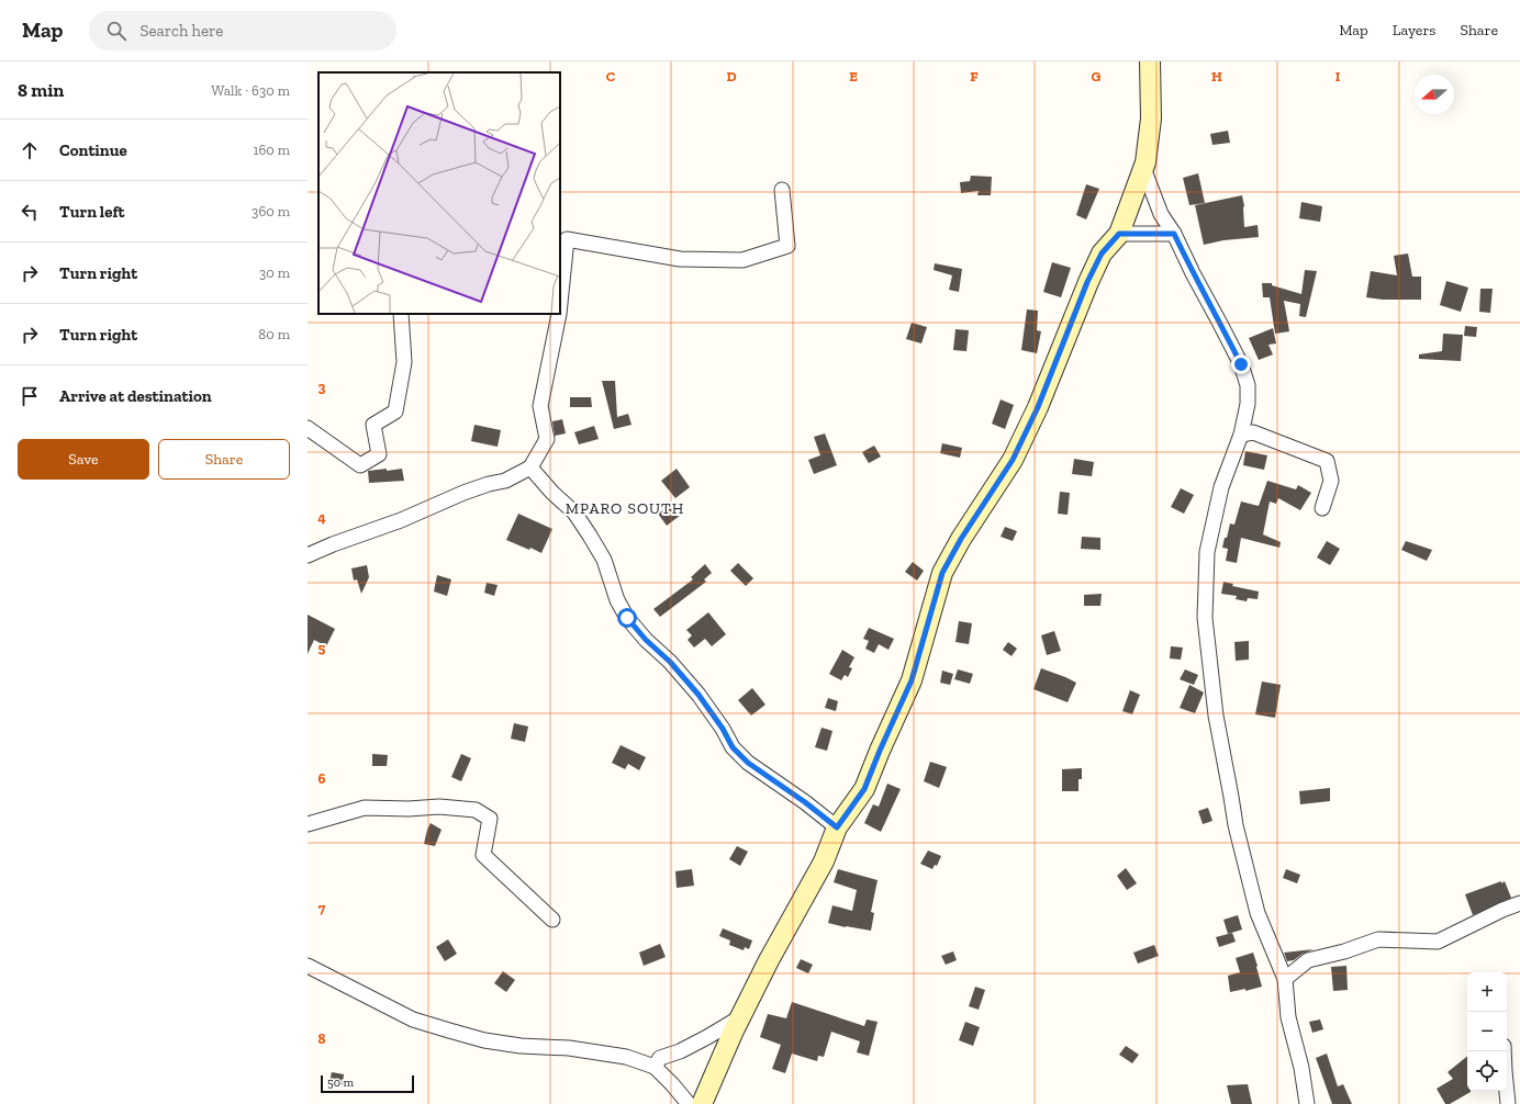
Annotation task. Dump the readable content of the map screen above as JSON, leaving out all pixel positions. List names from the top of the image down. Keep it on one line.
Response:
{"districts":["MPARO SOUTH"],"scale_bar":"50 m","north":"left","page":{"header":"Map","search":"Search here","nav":["Map","Layers","Share"],"heading":["8 min","Walk · 630 m"],"list":[["Continue","160 m"],["Turn left","360 m"],["Turn right","30 m"],["Turn right","80 m"],"Arrive at destination"],"buttons":["Save","Share"],"map_buttons":["+","−"],"scale":"50 m"},"grid":{"columns":["C","D","E","F","G","H","I"],"rows":["3","4","5","6","7","8"]}}
